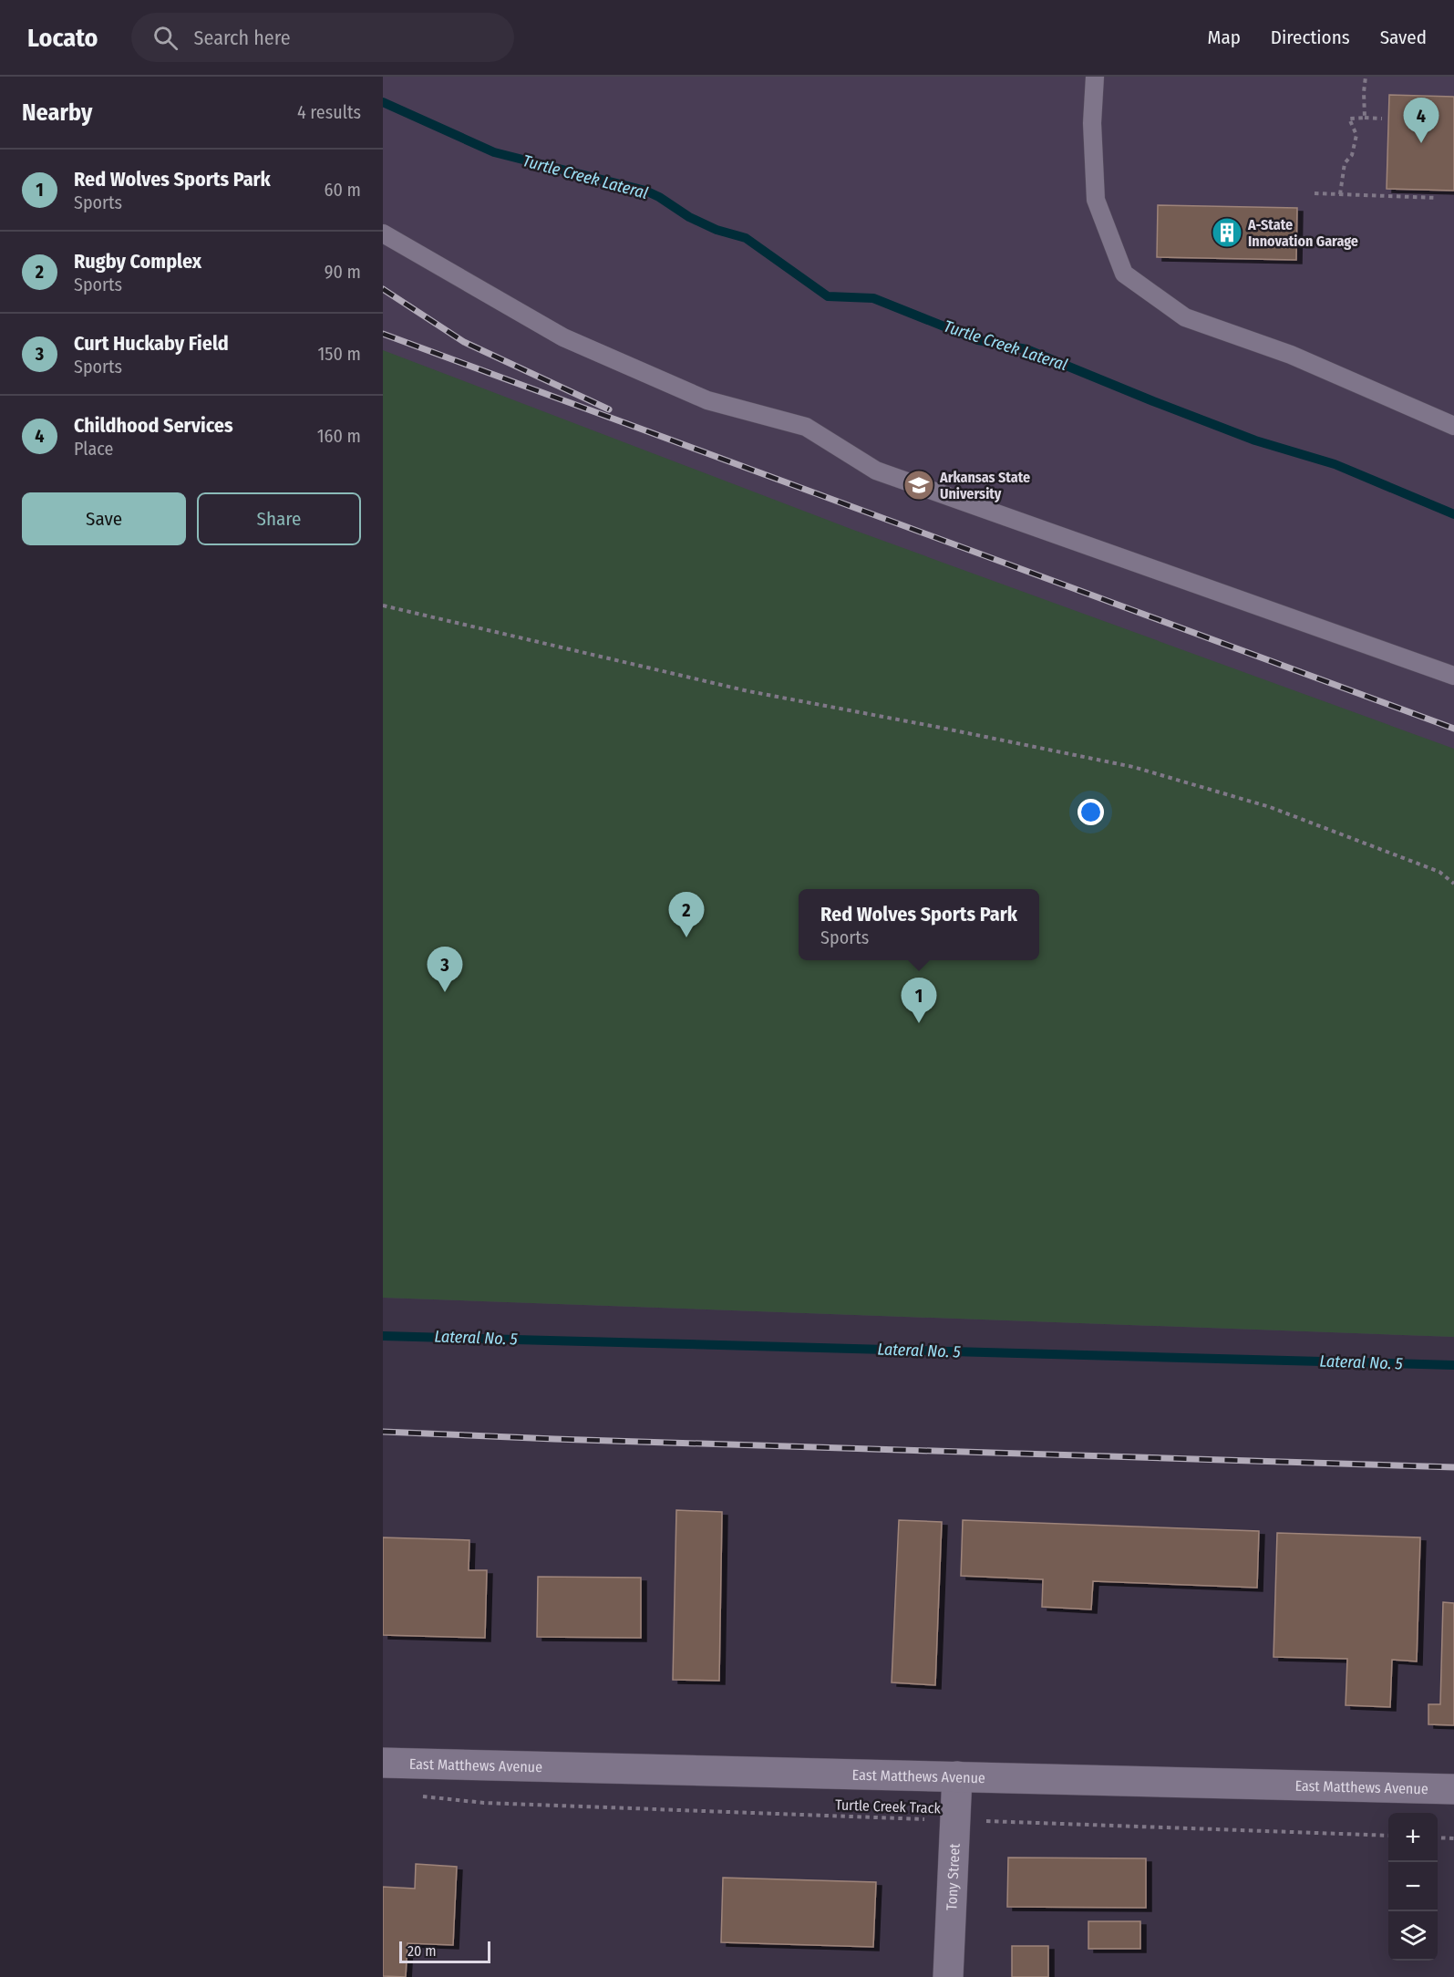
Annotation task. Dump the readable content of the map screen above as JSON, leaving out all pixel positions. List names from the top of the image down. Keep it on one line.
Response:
{"streets":{"street":["East Matthews Avenue","Tony Street"],"path":["Turtle Creek Track"]},"crossings":[["East Matthews Avenue","Tony Street"],["Turtle Creek Track","Tony Street"]],"water":["Turtle Creek Lateral","Lateral No. 5"],"places":{"building":["A-State Innovation Garage"],"school or university":["Arkansas State University"]},"scale_bar":"20 m","page":{"header":"Locato","search":"Search here","nav":["Map","Directions","Saved"],"heading":["Nearby","4 results"],"pins":["4","2","3","1"],"list":[{"mark":"1","name":"Red Wolves Sports Park","note":"Sports","value":"60 m"},{"mark":"2","name":"Rugby Complex","note":"Sports","value":"90 m"},{"mark":"3","name":"Curt Huckaby Field","note":"Sports","value":"150 m"},{"mark":"4","name":"Childhood Services","note":"Place","value":"160 m"}],"buttons":["Save","Share"],"popup":["Red Wolves Sports Park","Sports"],"map_buttons":["+","−"],"scale":"20 m"}}
